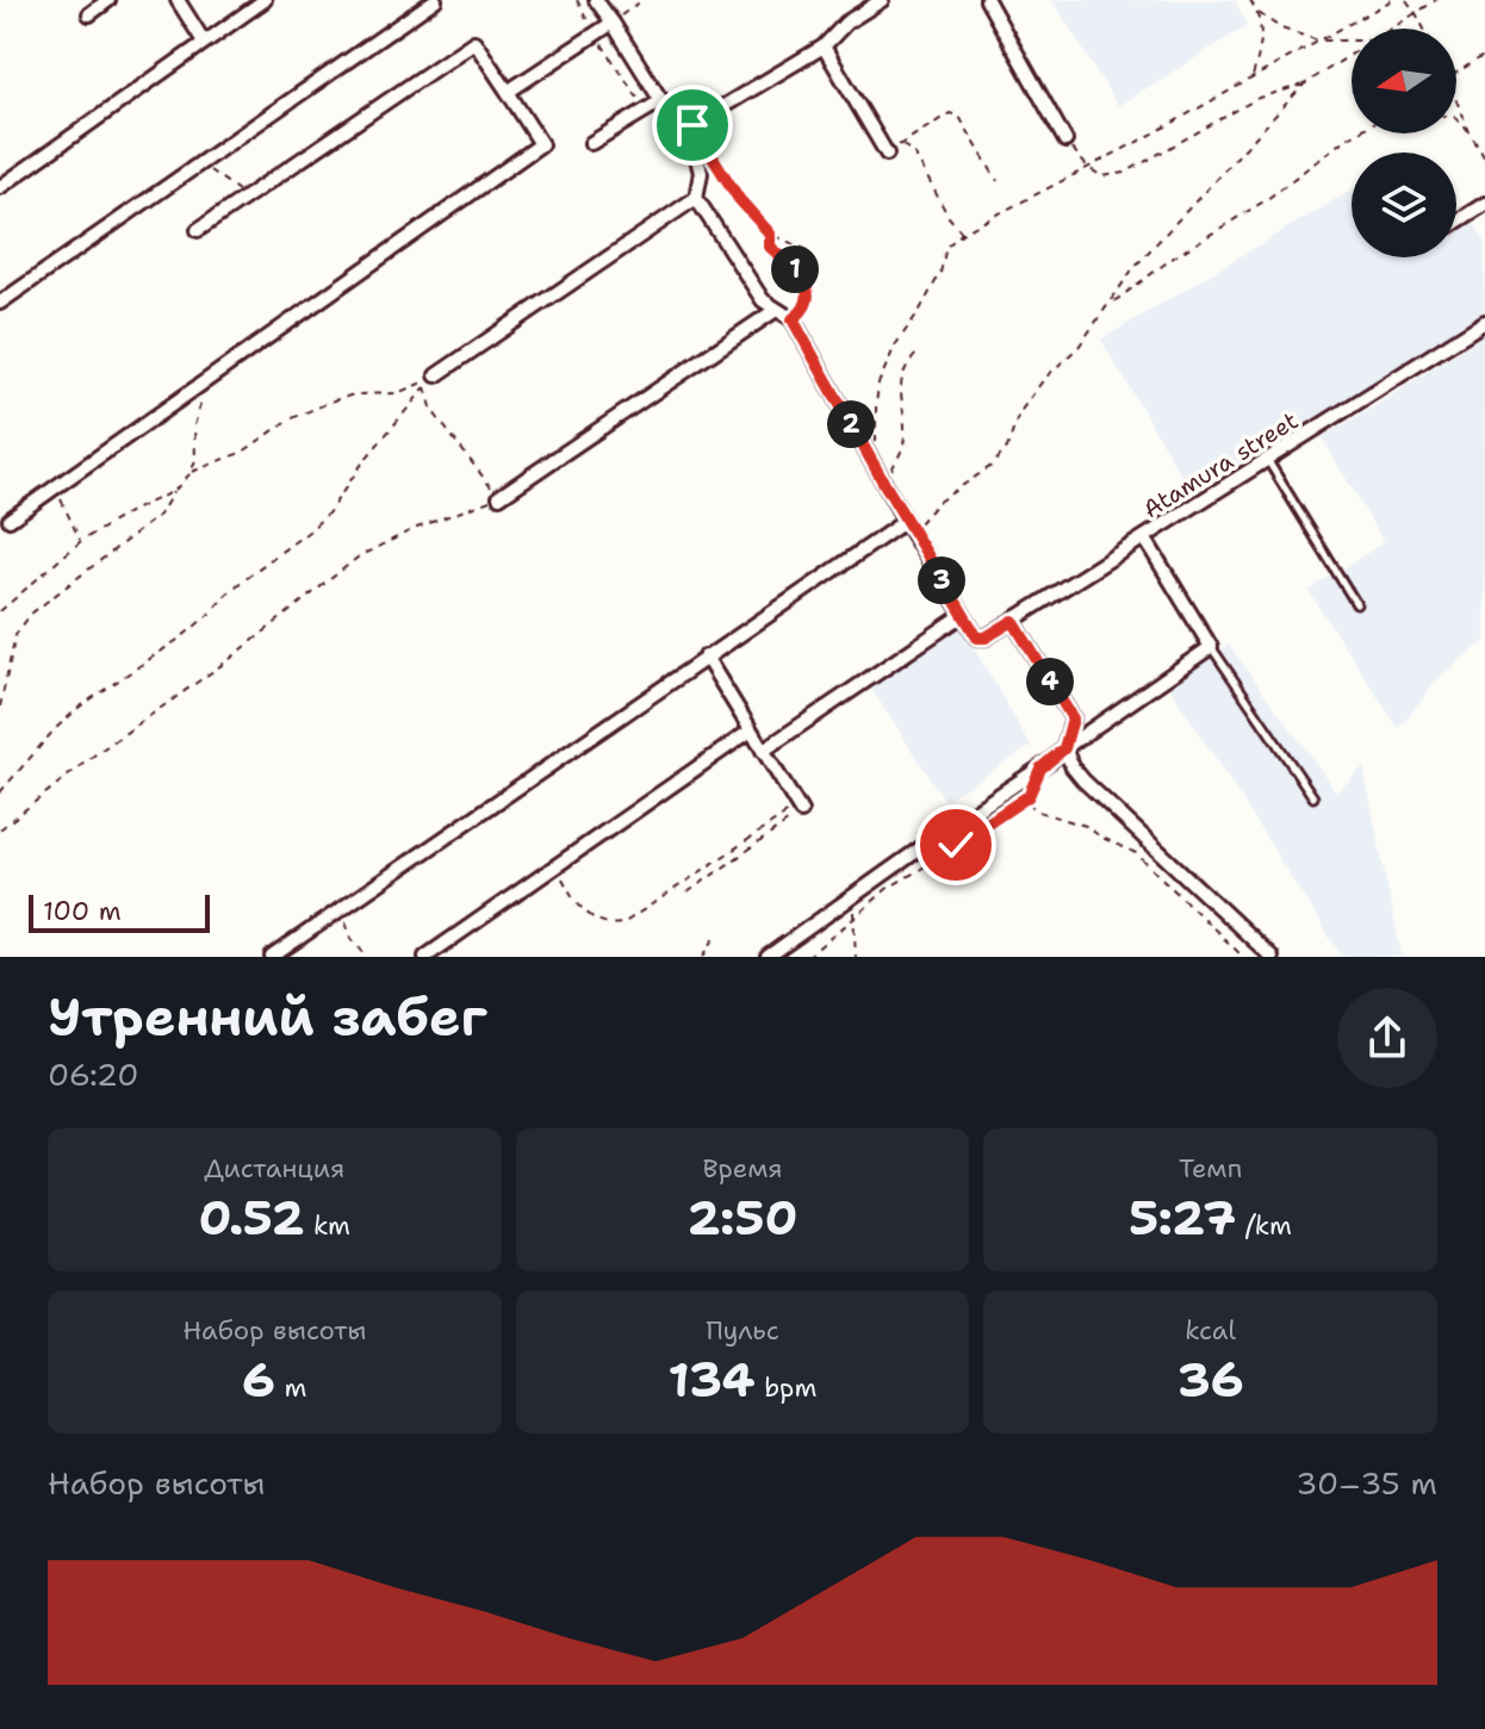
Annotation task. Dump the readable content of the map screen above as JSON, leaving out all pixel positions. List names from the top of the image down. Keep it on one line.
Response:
{"streets":{"street":["Atamura street"]},"scale_bar":"100 m","north":"left","page":{"pins":["1","2","3","4"],"scale":"100 m","heading":["Утренний забег","06:20"],"stats":[["Дистанция","0.52 km"],["Время","2:50"],["Темп","5:27 /km"],["Набор высоты","6 m"],["Пульс","134 bpm"],["kcal","36"]],"chart":["Набор высоты","30–35 m"]}}
